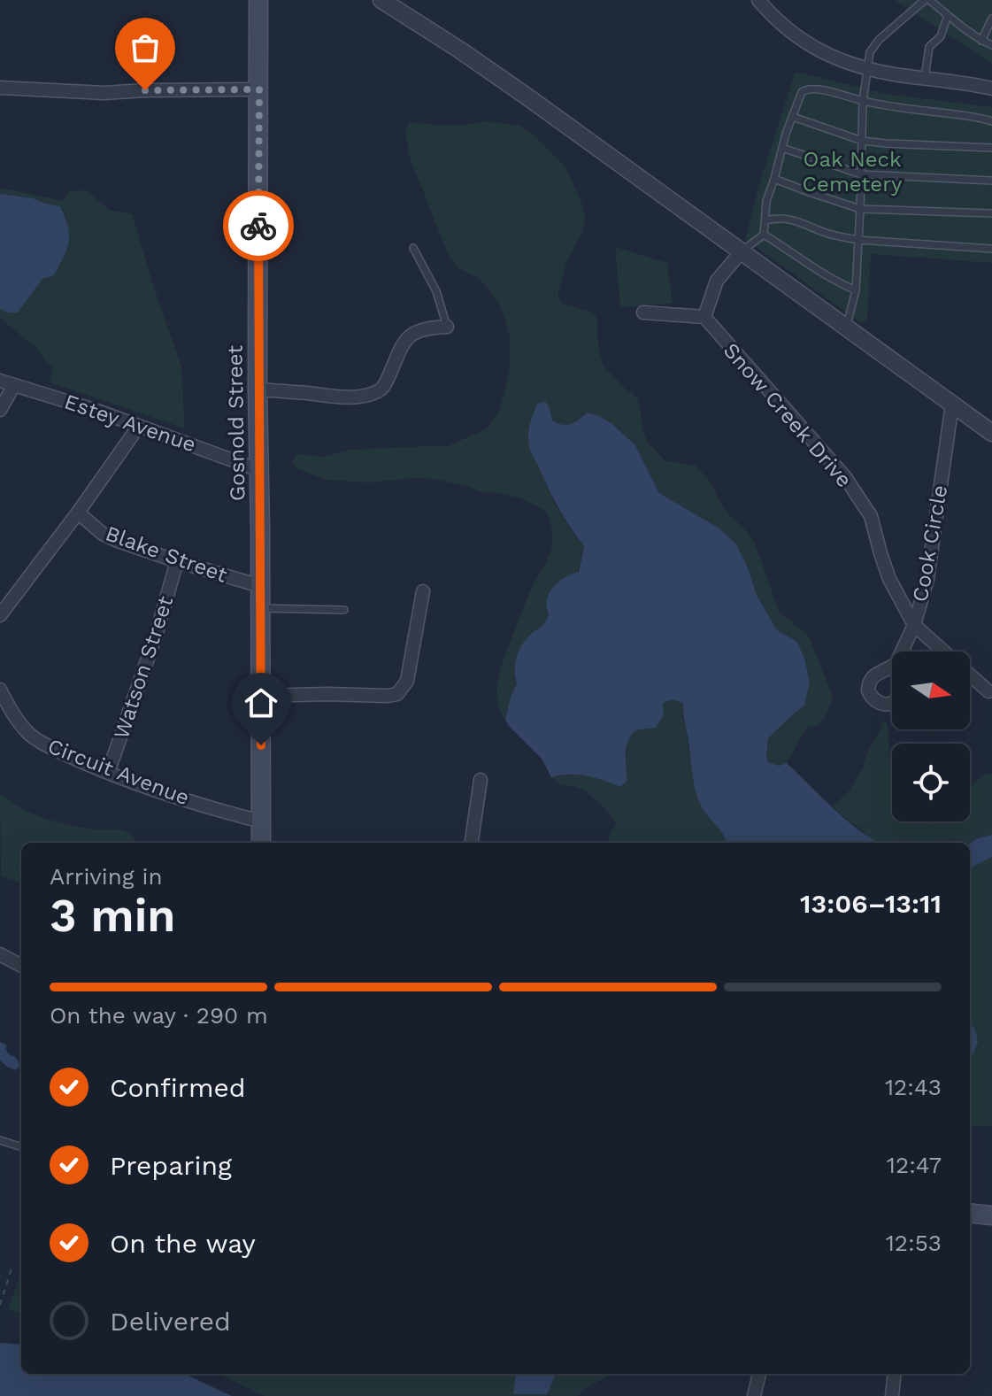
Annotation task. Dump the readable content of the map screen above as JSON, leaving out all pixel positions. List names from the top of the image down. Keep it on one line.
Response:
{"streets":{"main road":["Gosnold Street"],"street":["Snow Creek Drive","Estey Avenue","Cook Circle","Blake Street","Watson Street","Circuit Avenue"]},"crossings":[["Snow Creek Drive","Cook Circle"],["Estey Avenue","Gosnold Street"],["Gosnold Street","Blake Street"],["Gosnold Street","Circuit Avenue"],["Blake Street","Watson Street"],["Watson Street","Circuit Avenue"]],"parks":["Oak Neck Cemetery"],"north":"right","page":{"heading":["3 min","Arriving in","13:06–13:11"],"bar":"On the way · 290 m","list":[["Confirmed","12:43"],["Preparing","12:47"],["On the way","12:53"],"Delivered"]}}
